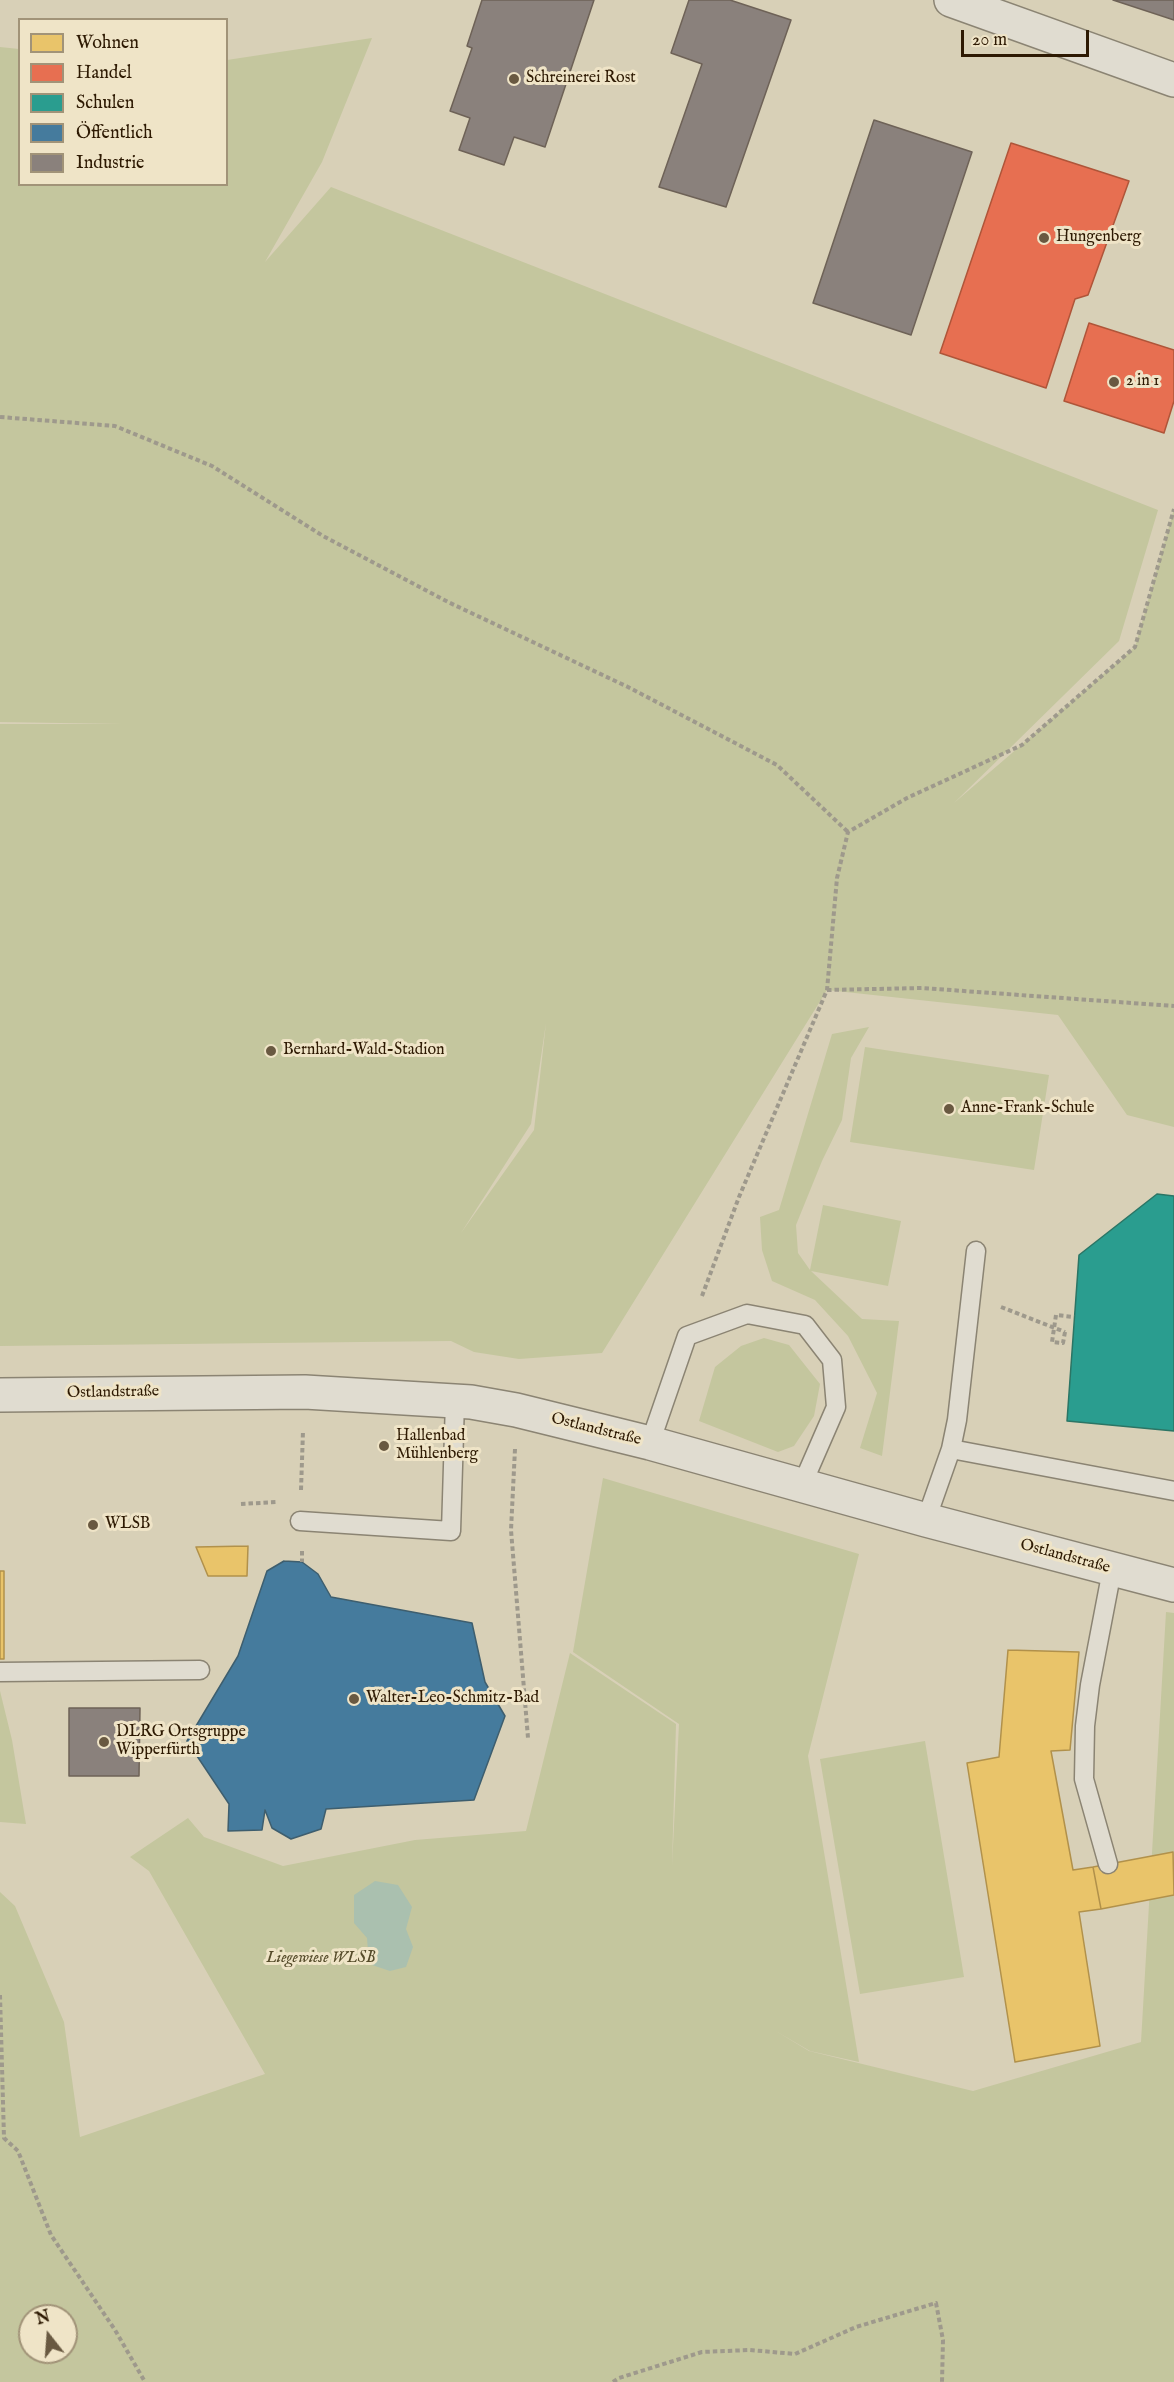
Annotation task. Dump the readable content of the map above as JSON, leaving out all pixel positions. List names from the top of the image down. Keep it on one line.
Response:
{"streets":{"street":["Ostlandstraße"]},"parks":["Liegewiese WLSB"],"places":["Schreinerei Rost","Hungenberg","2 in 1","Bernhard-Wald-Stadion","Anne-Frank-Schule","Hallenbad Mühlenberg","WLSB","Walter-Leo-Schmitz-Bad","DLRG Ortsgruppe Wipperfürth"],"legend":["Wohnen","Handel","Schulen","Öffentlich","Industrie"],"scale_bar":"20 m","north":"top"}
